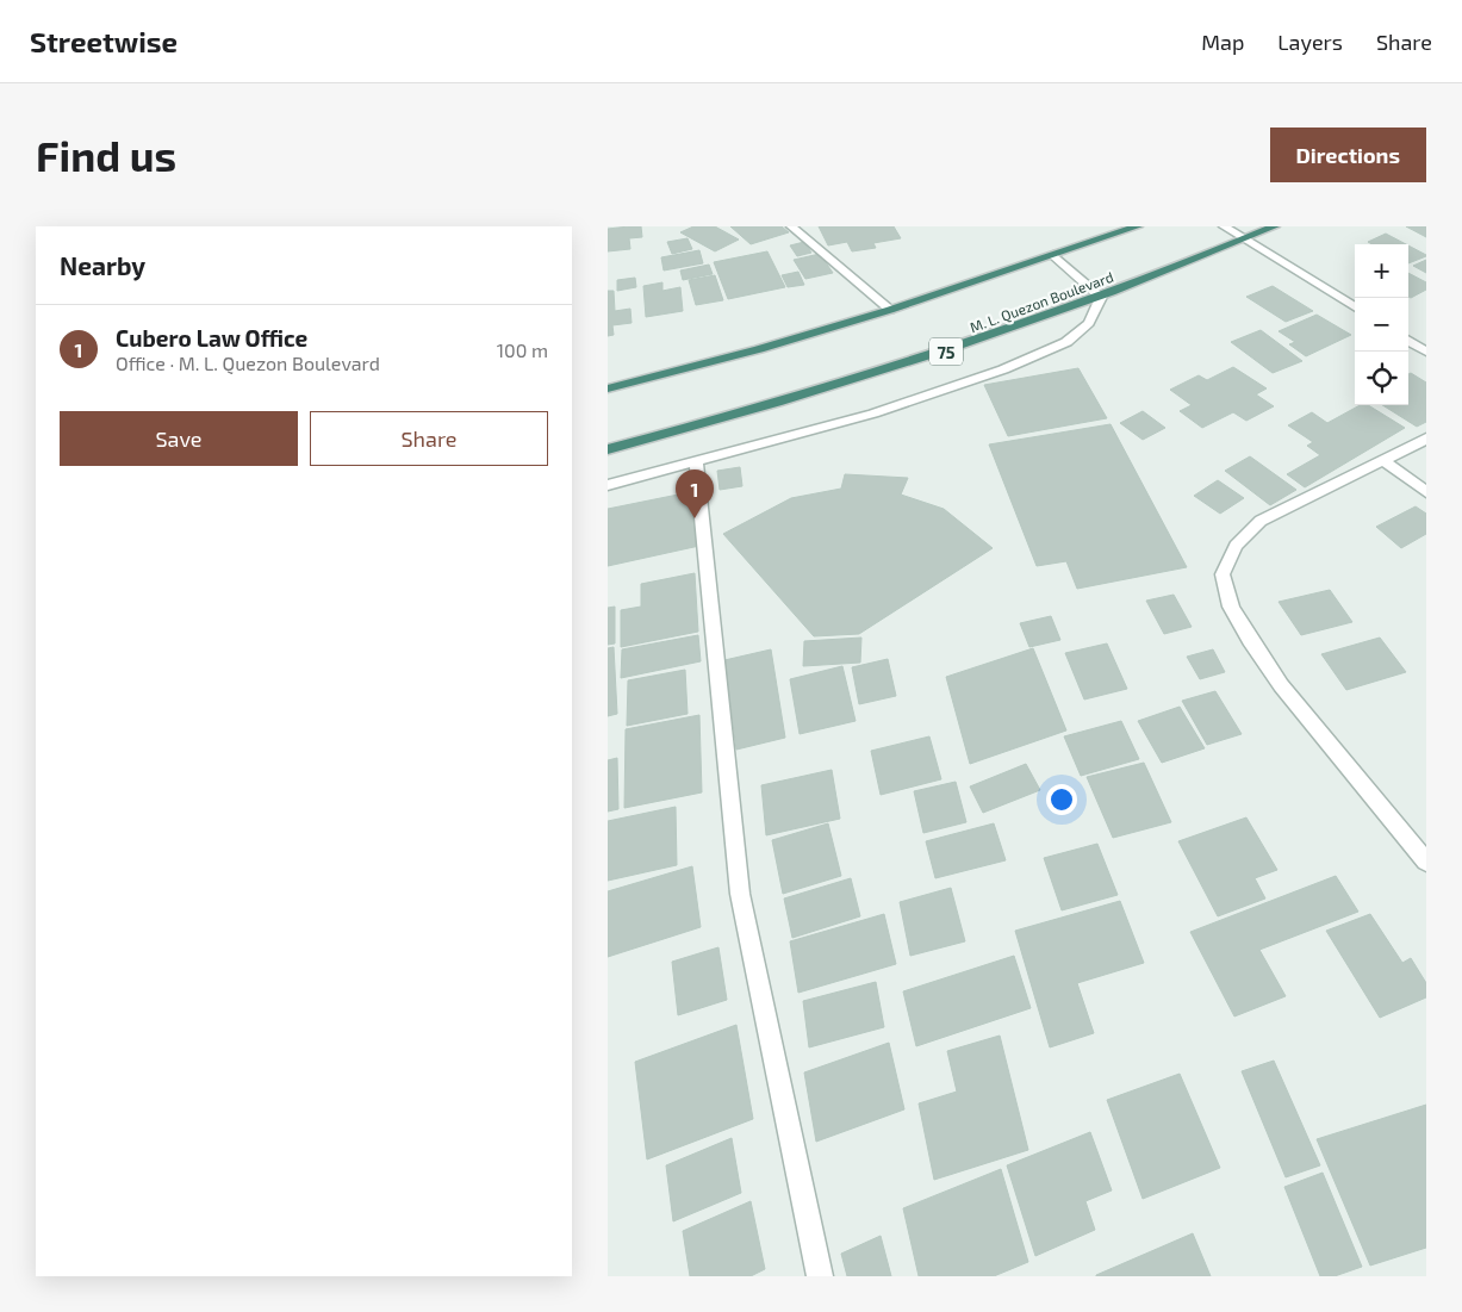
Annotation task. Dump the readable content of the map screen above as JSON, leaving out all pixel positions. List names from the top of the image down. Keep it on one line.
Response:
{"streets":{"highway":["M. L. Quezon Boulevard","75"]},"page":{"header":"Streetwise","nav":["Map","Layers","Share"],"buttons":["Directions",["Save","Share"]],"title":"Find us","heading":"Nearby","map_buttons":["+","−"],"list":[{"mark":"1","name":"Cubero Law Office","note":"Office · M. L. Quezon Boulevard","value":"100 m"}],"pins":"1"}}
